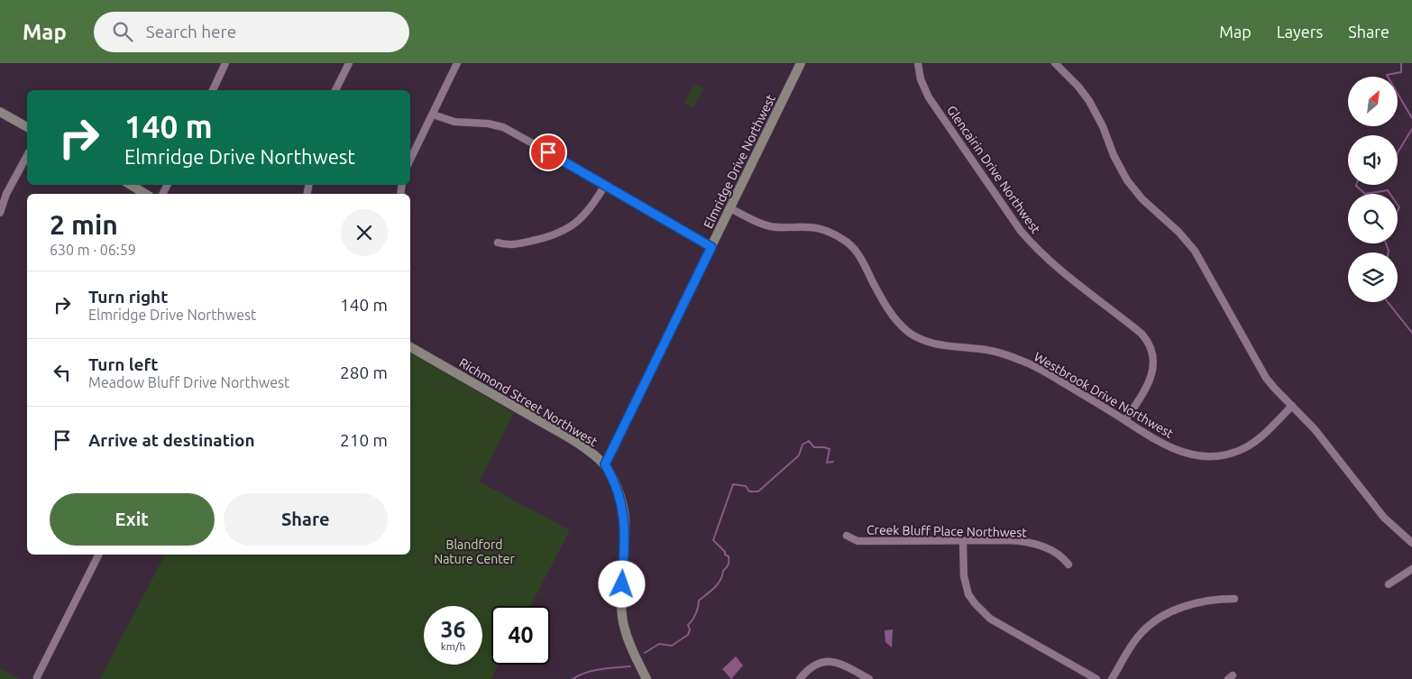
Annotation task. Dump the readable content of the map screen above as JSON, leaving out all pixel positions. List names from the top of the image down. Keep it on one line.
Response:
{"streets":{"street":["Elmridge Drive Northwest","Glencairin Drive Northwest","Westbrook Drive Northwest","Richmond Street Northwest","Creek Bluff Place Northwest"]},"crossings":[["Elmridge Drive Northwest","Westbrook Drive Northwest"],["Elmridge Drive Northwest","Richmond Street Northwest"],["Glencairin Drive Northwest","Westbrook Drive Northwest"]],"parks":["Blandford Nature Center"],"north":"top right","page":{"header":"Map","search":"Search here","nav":["Map","Layers","Share"],"turn":["140 m","Elmridge Drive Northwest"],"heading":["2 min","630 m · 06:59"],"list":[{"name":"Turn right","note":"Elmridge Drive Northwest","value":"140 m"},{"name":"Turn left","note":"Meadow Bluff Drive Northwest","value":"280 m"},{"name":"Arrive at destination","value":"210 m"}],"buttons":["Exit","Share"],"speed":"36 km/h","limit":"40"}}
